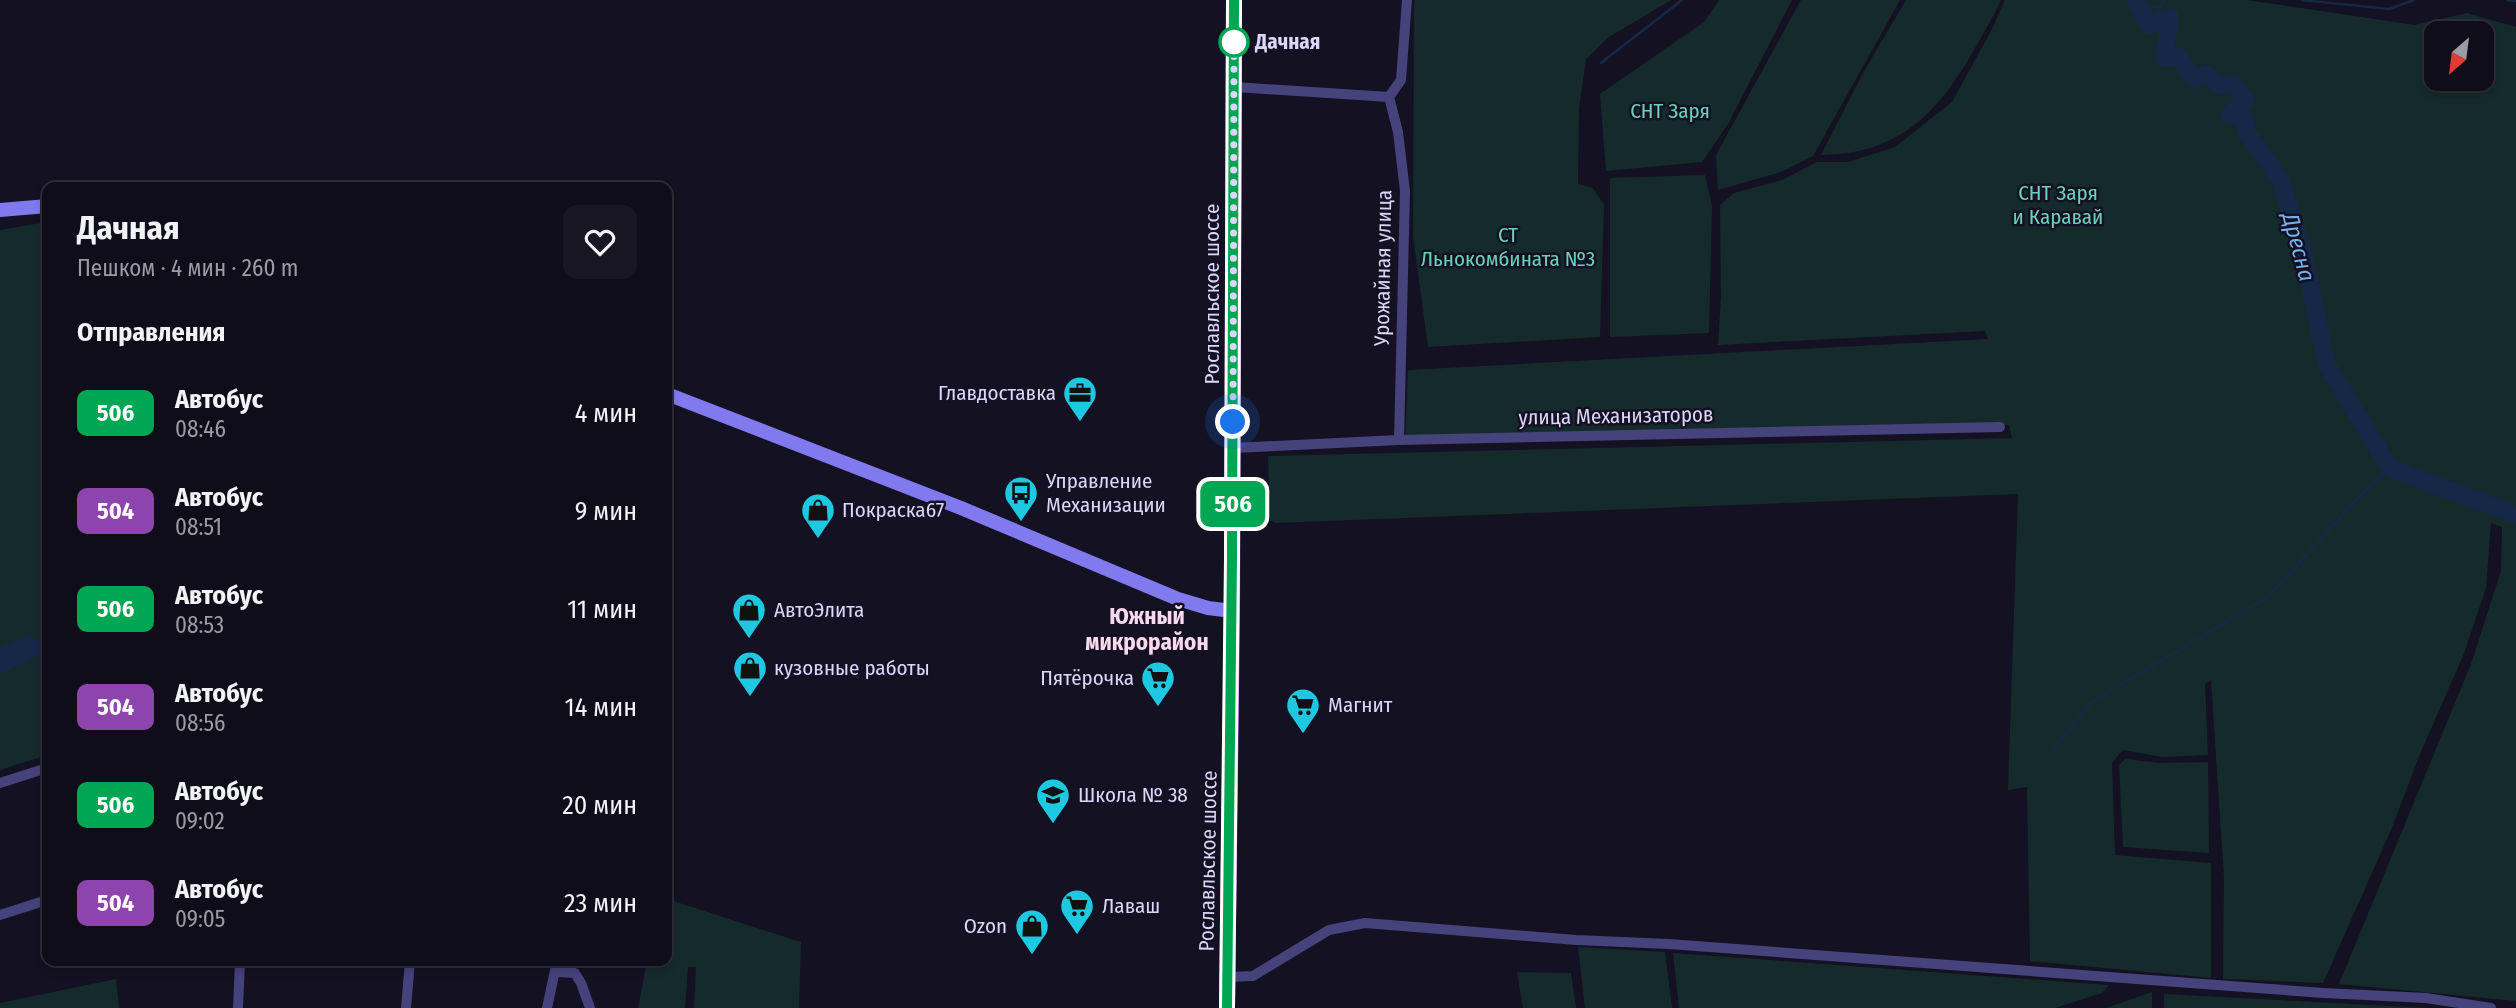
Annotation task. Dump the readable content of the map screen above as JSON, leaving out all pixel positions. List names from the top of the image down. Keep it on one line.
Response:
{"streets":{"main road":["Рославльское шоссе"],"street":["Урожайная улица","улица Механизаторов"]},"crossings":[["Урожайная улица","улица Механизаторов"],["Рославльское шоссе","улица Механизаторов"]],"districts":["Южный микрорайон"],"water":["Дресна"],"parks":["СНТ Заря","СНТ Заря и Каравай","СТ Льнокомбината №3"],"places":{"other":["Дачная"],"office":["Главдоставка"],"bus stop":["Управление Механизации"],"shop":["Покраска67","АвтоЭлита","кузовные работы","Ozon"],"supermarket":["Пятёрочка","Магнит","Лаваш"],"school or university":["Школа № 38"]},"lines":["bus line 506"],"north":"bottom left","page":{"on_map":"506","heading":[["Дачная","Пешком · 4 мин · 260 m"],"Отправления"],"list":[{"mark":"506","name":"Автобус","note":"08:46","value":"4 мин"},{"mark":"504","name":"Автобус","note":"08:51","value":"9 мин"},{"mark":"506","name":"Автобус","note":"08:53","value":"11 мин"},{"mark":"504","name":"Автобус","note":"08:56","value":"14 мин"},{"mark":"506","name":"Автобус","note":"09:02","value":"20 мин"},{"mark":"504","name":"Автобус","note":"09:05","value":"23 мин"}]}}
